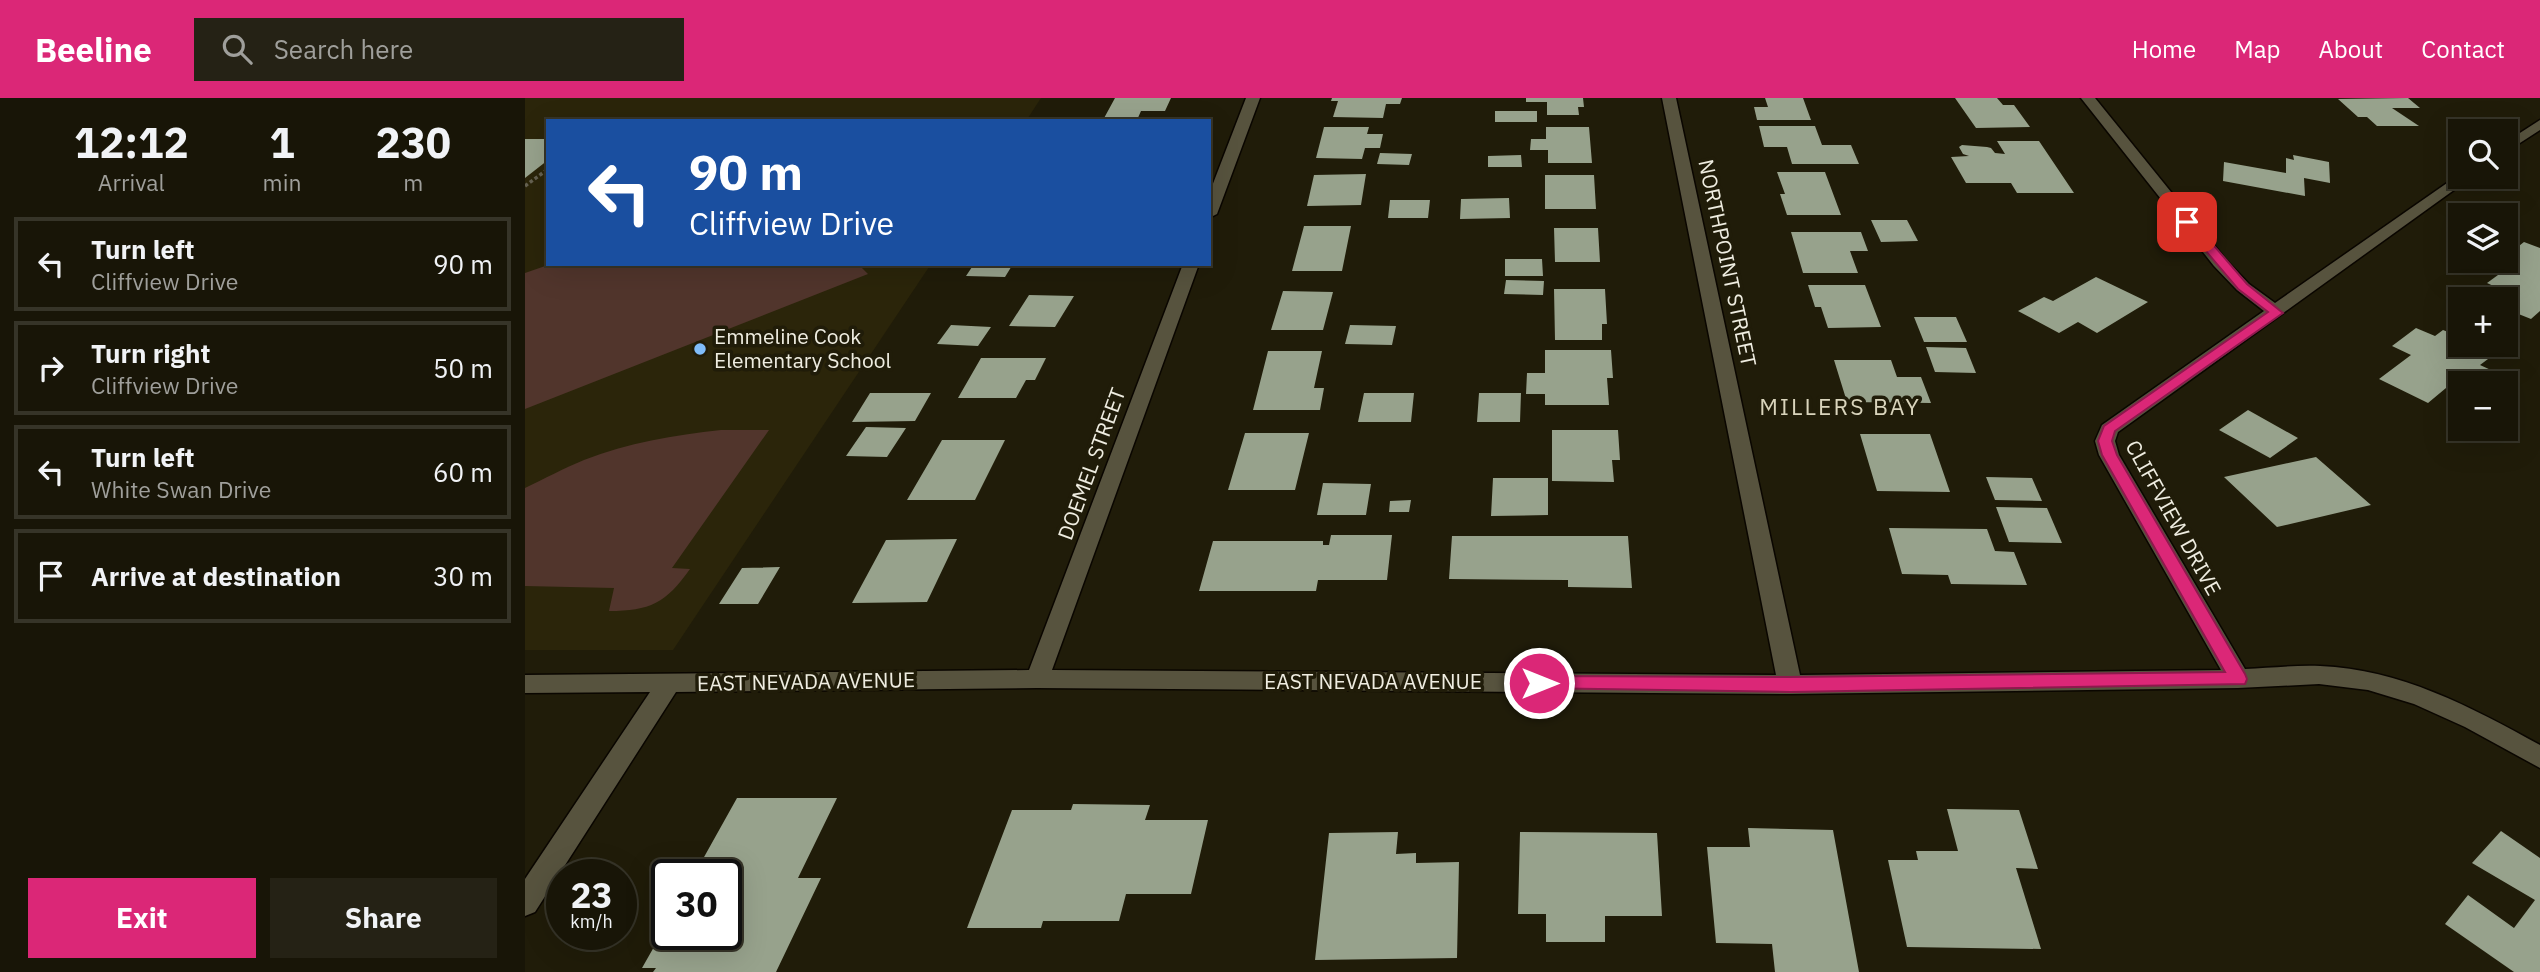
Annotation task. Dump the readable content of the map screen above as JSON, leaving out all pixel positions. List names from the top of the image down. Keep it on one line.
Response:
{"streets":{"street":["NORTHPOINT STREET","DOEMEL STREET","CLIFFVIEW DRIVE","EAST NEVADA AVENUE"]},"crossings":[["NORTHPOINT STREET","EAST NEVADA AVENUE"],["DOEMEL STREET","EAST NEVADA AVENUE"],["CLIFFVIEW DRIVE","EAST NEVADA AVENUE"]],"districts":["MILLERS BAY"],"places":["Emmeline Cook Elementary School"],"page":{"header":"Beeline","search":"Search here","nav":["Home","Map","About","Contact"],"eta":["12:12","Arrival","1","min","230","m"],"map_buttons":["+","−"],"turn":["90 m","Cliffview Drive"],"list":[{"name":"Turn left","note":"Cliffview Drive","value":"90 m"},{"name":"Turn right","note":"Cliffview Drive","value":"50 m"},{"name":"Turn left","note":"White Swan Drive","value":"60 m"},{"name":"Arrive at destination","value":"30 m"}],"speed":"23 km/h","limit":"30","buttons":["Exit","Share"]}}
